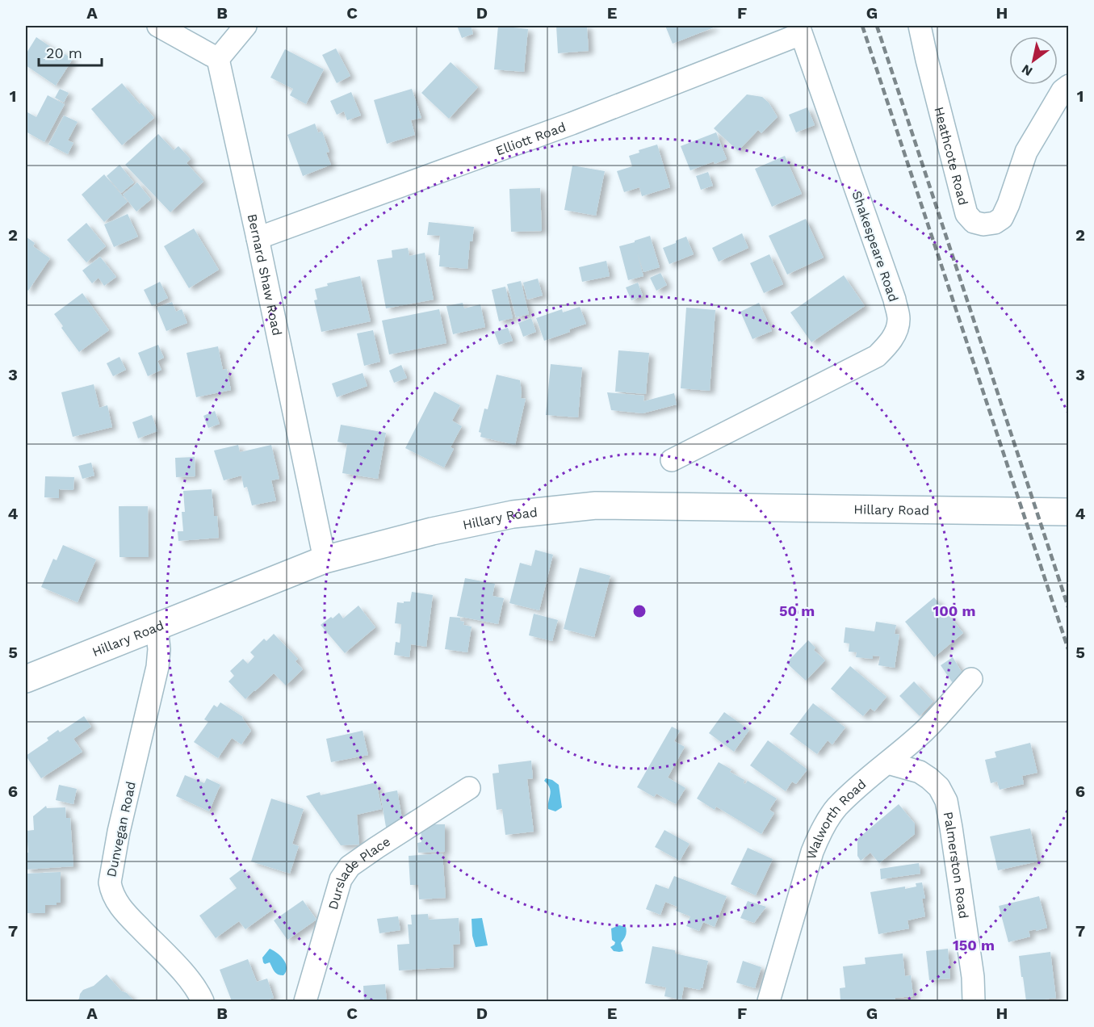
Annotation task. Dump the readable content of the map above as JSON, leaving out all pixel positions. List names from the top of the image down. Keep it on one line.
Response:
{"streets":{"street":["Elliott Road","Heathcote Road","Shakespeare Road","Bernard Shaw Road","Hillary Road","Walworth Road","Dunvegan Road","Palmerston Road","Durslade Place"]},"crossings":[["Elliott Road","Shakespeare Road"],["Elliott Road","Bernard Shaw Road"],["Bernard Shaw Road","Hillary Road"],["Hillary Road","Dunvegan Road"],["Walworth Road","Palmerston Road"]],"scale_bar":"20 m","north":"bottom left","grid":{"columns":["A","B","C","D","E","F","G","H"],"rows":["1","2","3","4","5","6","7"]},"rings":["50 m","100 m","150 m"]}
